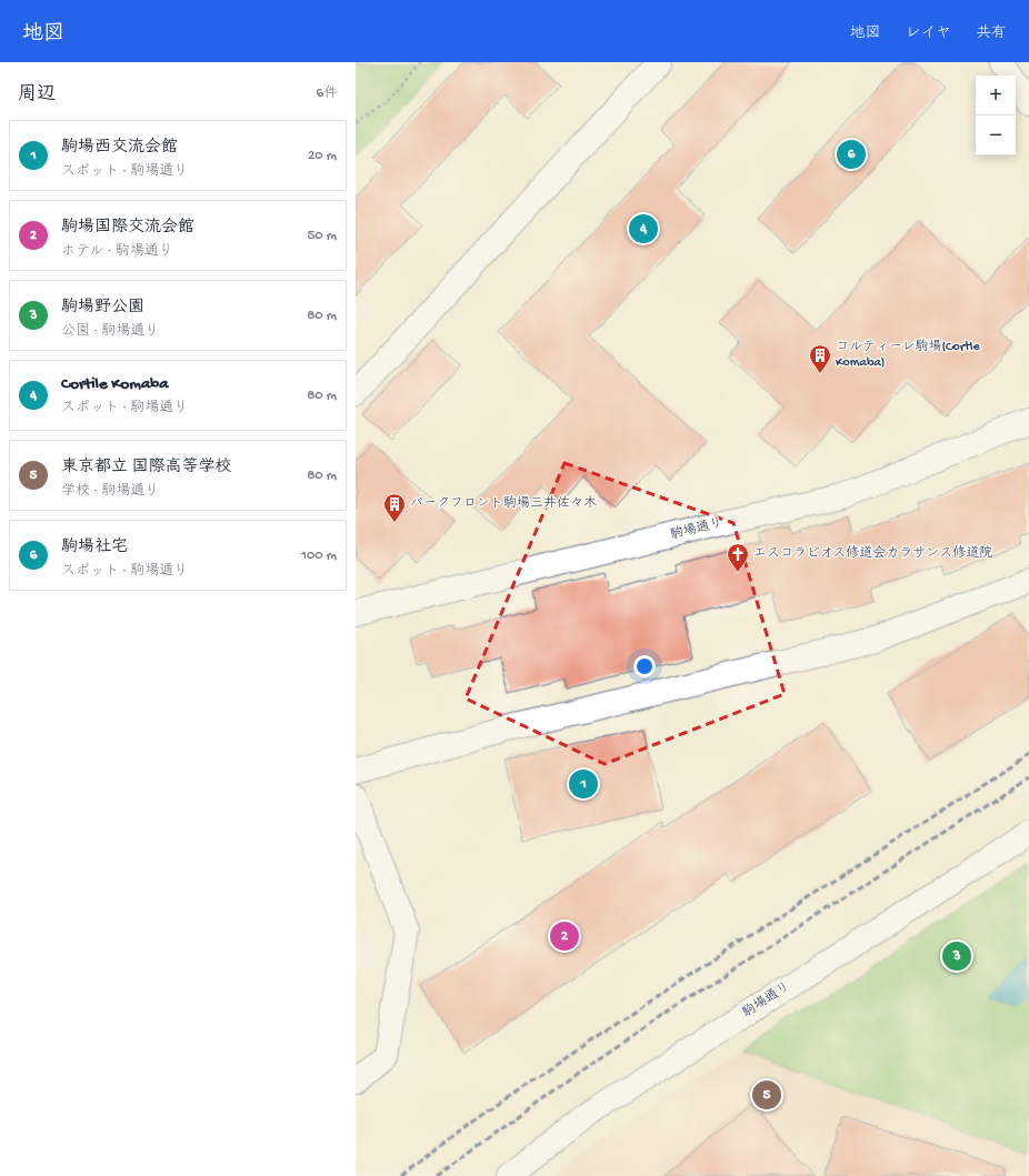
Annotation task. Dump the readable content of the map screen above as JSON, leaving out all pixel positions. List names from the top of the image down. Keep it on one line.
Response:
{"streets":{"street":["駒場通り"]},"places":{"building":["コルティーレ駒場(Cortle Komaba)","パークフロント駒場三井佐々木"],"church":["エスコラピオス修道会カラサンス修道院"]},"page":{"header":"地図","nav":["地図","レイヤ","共有"],"heading":["周辺","6件"],"map_buttons":["+","−"],"list":[{"mark":"1","name":"駒場西交流会館","note":"スポット · 駒場通り","value":"20 m"},{"mark":"2","name":"駒場国際交流会館","note":"ホテル · 駒場通り","value":"50 m"},{"mark":"3","name":"駒場野公園","note":"公園 · 駒場通り","value":"80 m"},{"mark":"4","name":"Cortile Komaba","note":"スポット · 駒場通り","value":"80 m"},{"mark":"5","name":"東京都立 国際高等学校","note":"学校 · 駒場通り","value":"80 m"},{"mark":"6","name":"駒場社宅","note":"スポット · 駒場通り","value":"100 m"}],"pins":["6","4","1","2","3","5"]}}
